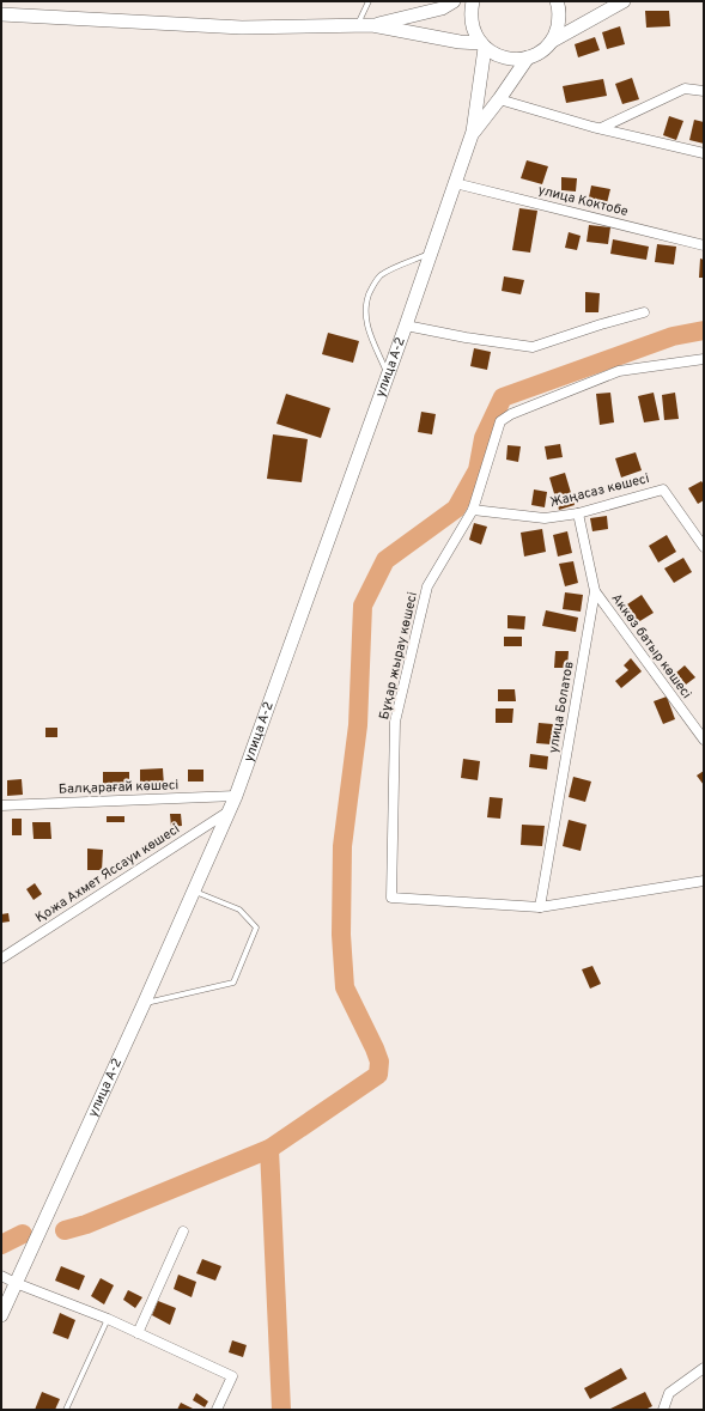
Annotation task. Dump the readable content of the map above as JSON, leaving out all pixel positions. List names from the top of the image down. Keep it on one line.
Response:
{"streets":{"main road":["улица А-2"],"street":["улица Коктобе","Жаңасаз көшесі","Аккөз батыр көшесі","Бұқар жырау көшесі","улица Болатов","Балқарағай көшесі","Қожа Ахмет Яссауи көшесі"]},"crossings":[["улица Коктобе","улица А-2"],["улица А-2","Балқарағай көшесі"],["улица А-2","Қожа Ахмет Яссауи көшесі"],["Жаңасаз көшесі","Бұқар жырау көшесі"],["Жаңасаз көшесі","улица Болатов"],["Аккөз батыр көшесі","улица Болатов"],["Бұқар жырау көшесі","улица Болатов"]]}
